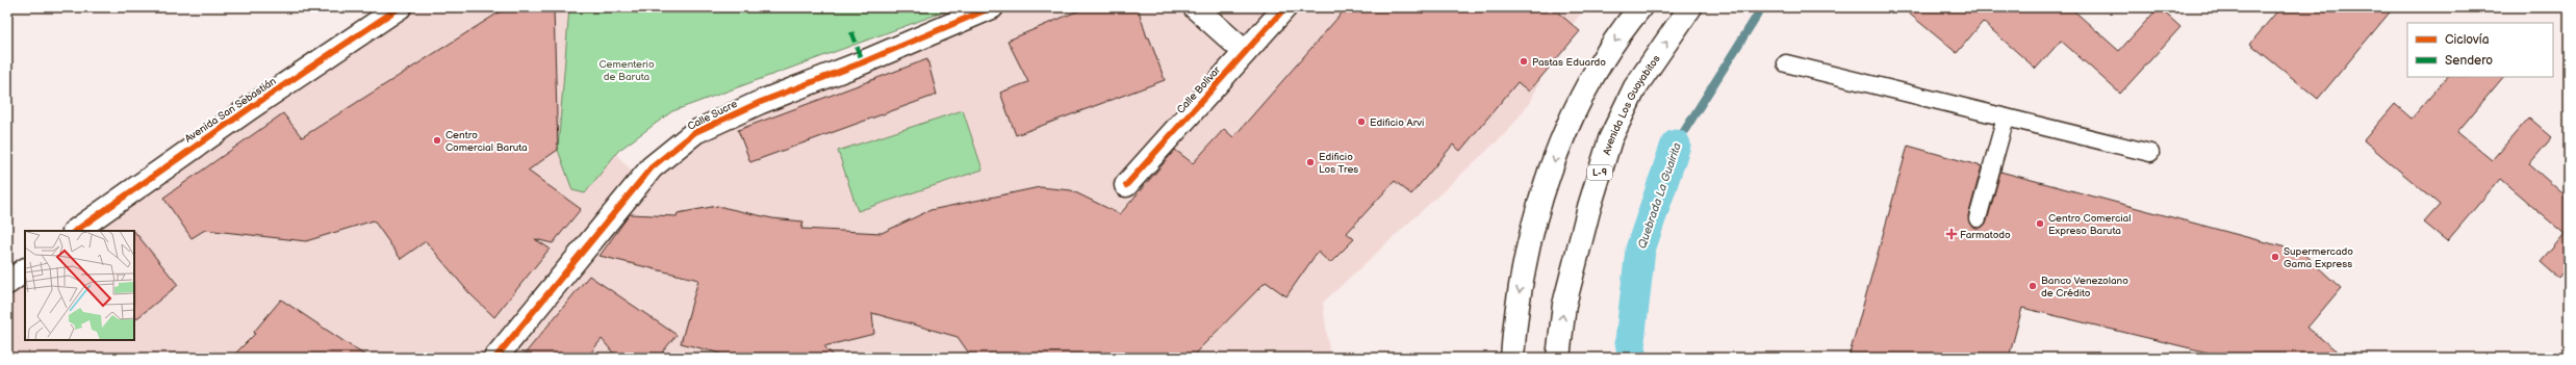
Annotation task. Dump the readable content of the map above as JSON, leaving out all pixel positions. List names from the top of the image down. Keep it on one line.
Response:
{"streets":{"street":["Calle Bolívar","Avenida Los Guayabitos","Avenida San Sebastián","Calle Sucre","L-9"]},"water":["Quebrada La Guairita"],"parks":["Cementerio de Baruta"],"places":{"other":["Pastas Eduardo","Edificio Arvi","Centro Comercial Baruta","Edificio Los Tres","Centro Comercial Expreso Baruta","Supermercado Gama Express","Banco Venezolano de Crédito"],"health":["Farmatodo"]},"legend":["Ciclovía","Sendero"]}
